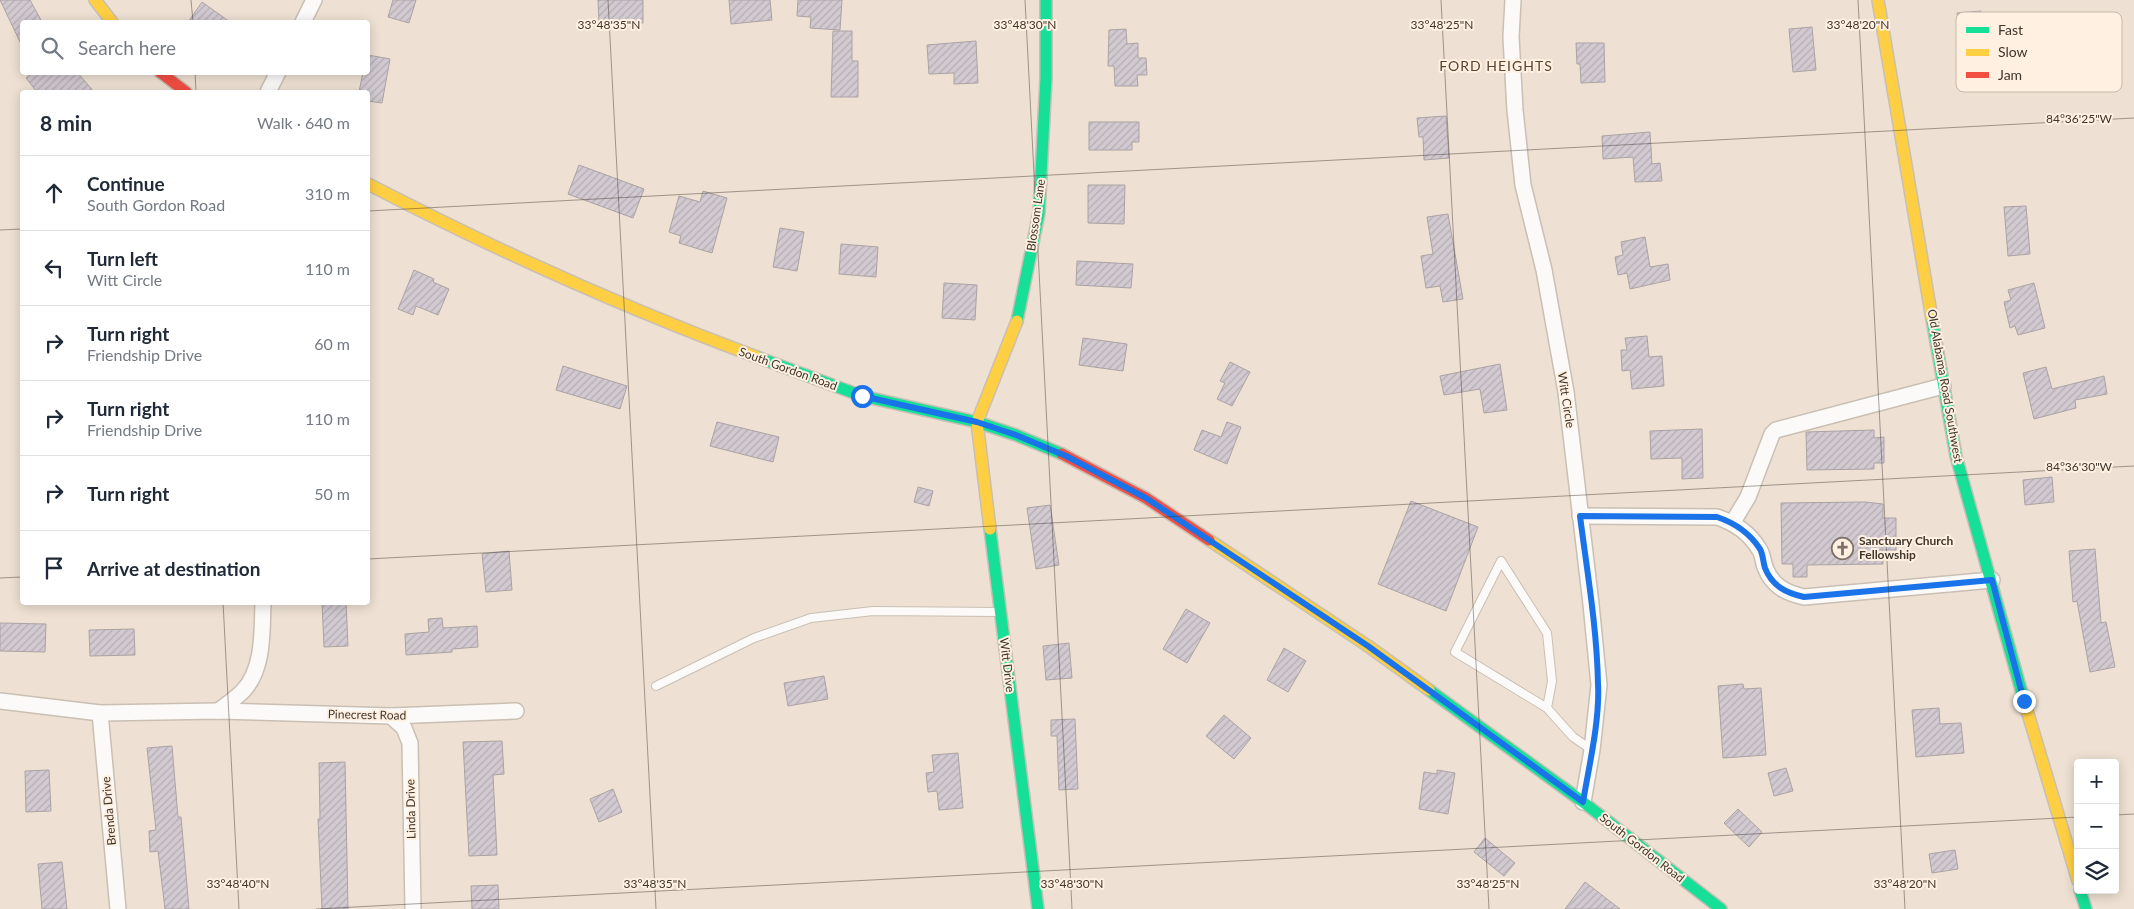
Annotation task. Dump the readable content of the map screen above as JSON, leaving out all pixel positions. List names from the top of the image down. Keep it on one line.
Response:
{"streets":{"street":["Blossom Lane","South Gordon Road","Old Alabama Road Southwest","Witt Circle","Witt Drive","Pinecrest Road","Linda Drive","Brenda Drive"]},"crossings":[["Blossom Lane","South Gordon Road"],["Blossom Lane","Witt Drive"],["South Gordon Road","Witt Circle"],["South Gordon Road","Witt Drive"],["Pinecrest Road","Linda Drive"],["Pinecrest Road","Brenda Drive"]],"districts":["FORD HEIGHTS"],"places":{"church":["Sanctuary Church Fellowship"]},"legend":["Fast","Slow","Jam"],"page":{"search":"Search here","heading":["8 min","Walk · 640 m"],"list":[["Continue","South Gordon Road","310 m"],["Turn left","Witt Circle","110 m"],["Turn right","Friendship Drive","60 m"],["Turn right","Friendship Drive","110 m"],["Turn right","50 m"],"Arrive at destination"],"map_buttons":["+","−"]},"coordinates":["33°48'35\"N","33°48'30\"N","33°48'25\"N","33°48'20\"N","84°36'25\"W","84°36'30\"W","33°48'40\"N"]}
